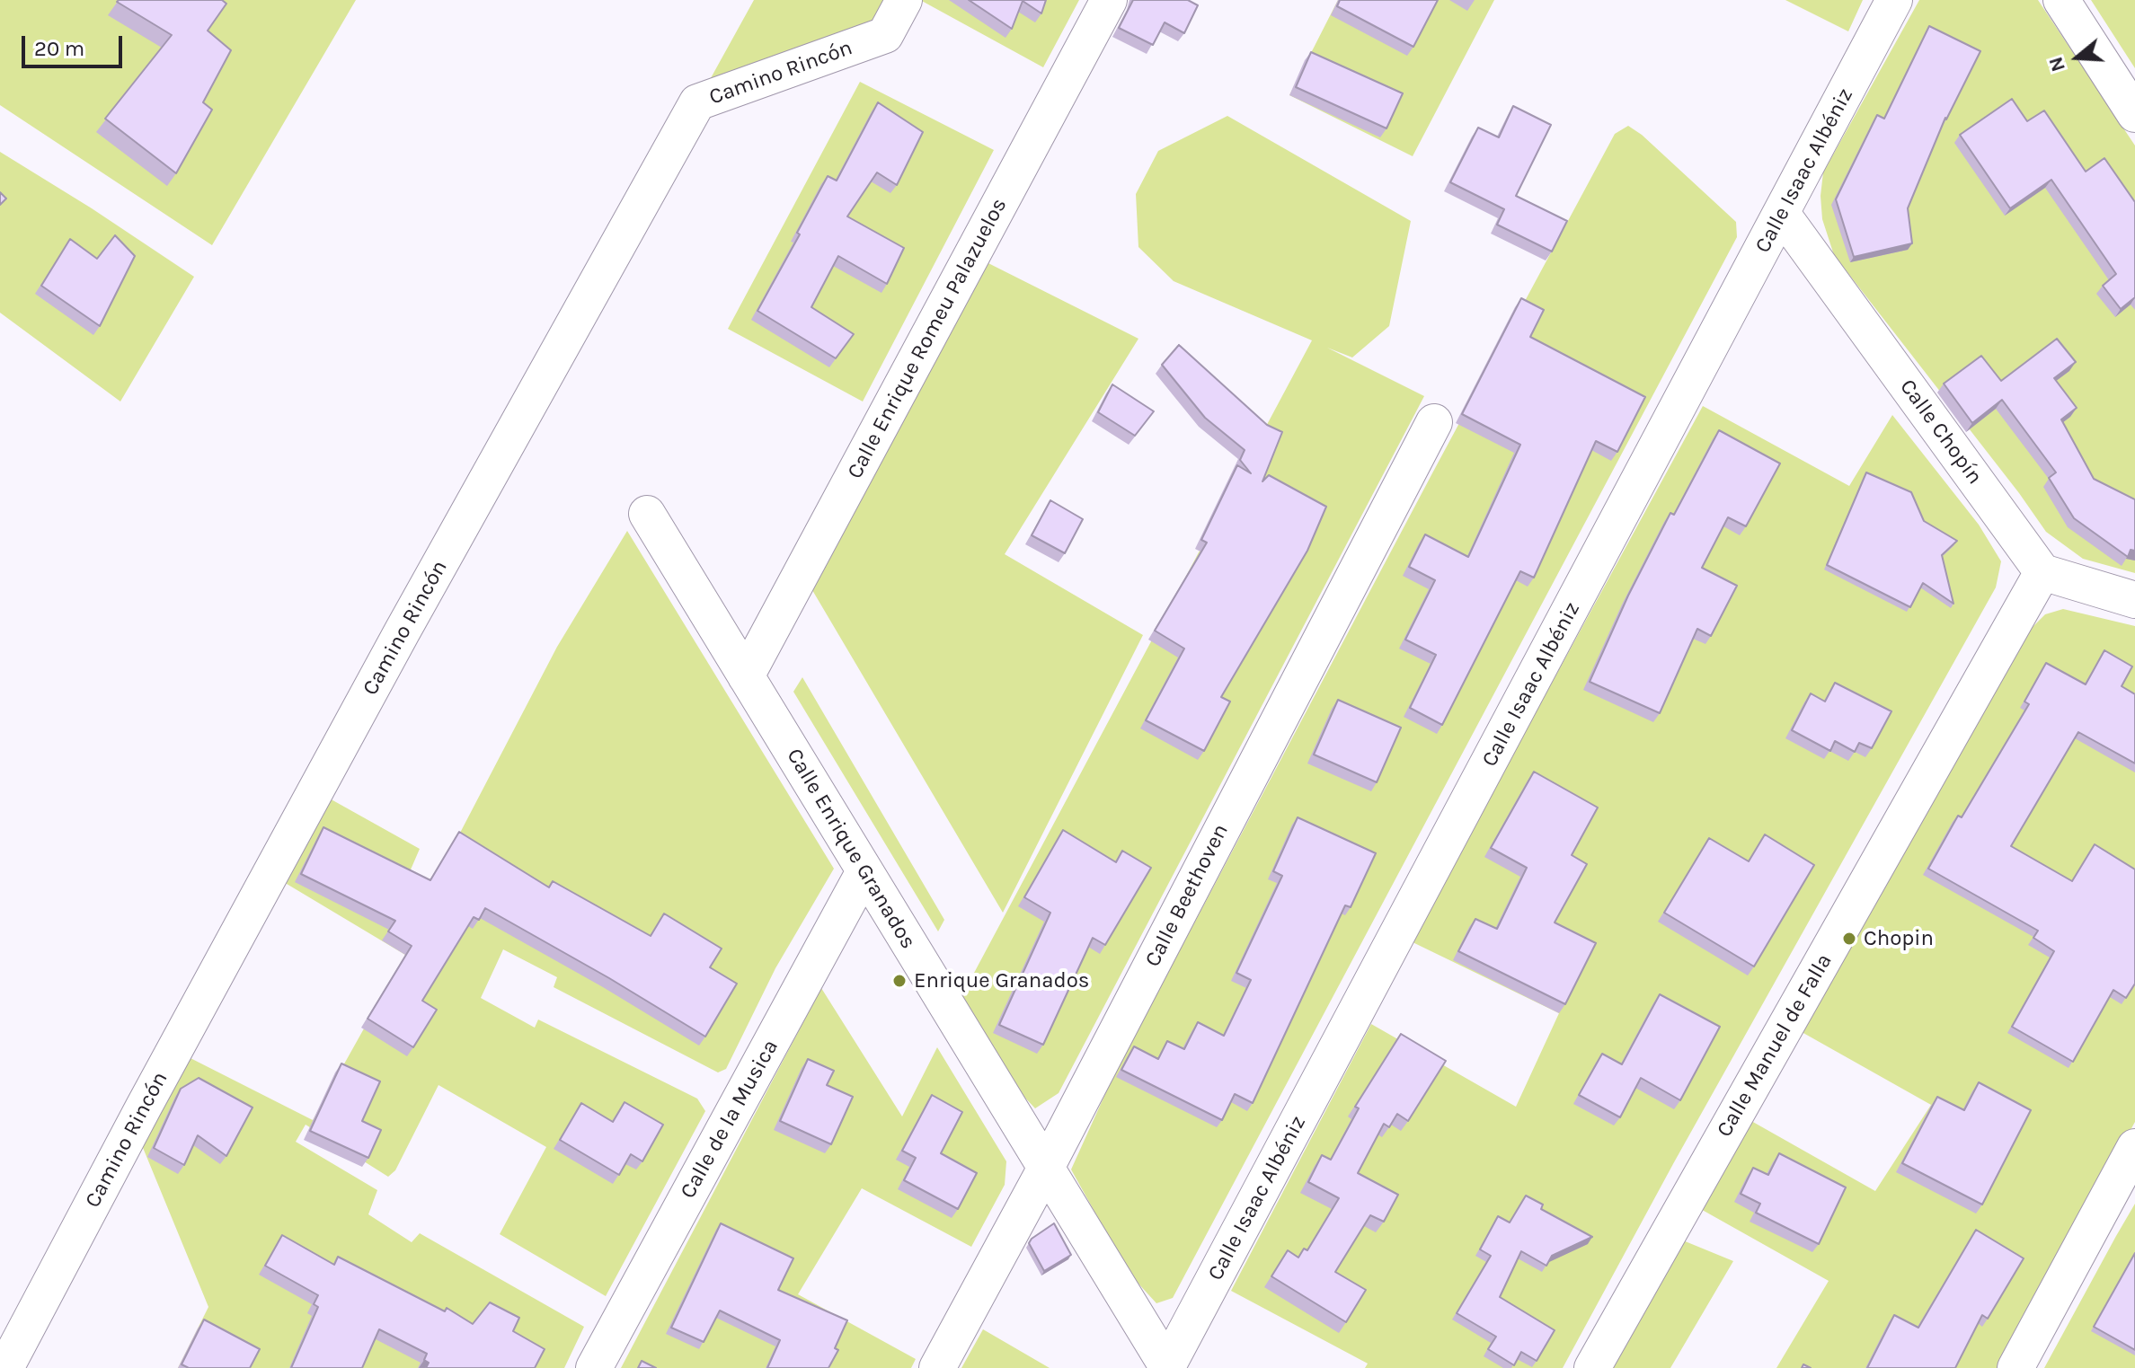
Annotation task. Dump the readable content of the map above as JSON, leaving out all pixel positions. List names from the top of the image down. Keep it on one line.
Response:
{"streets":{"street":["Camino Rincón","Calle Isaac Albéniz","Calle Enrique Romeu Palazuelos","Calle Chopín","Calle Enrique Granados","Calle Beethoven","Calle Manuel de Falla","Calle de la Musica"]},"crossings":[["Calle Isaac Albéniz","Calle Chopín"],["Calle Isaac Albéniz","Calle Enrique Granados"],["Calle Enrique Romeu Palazuelos","Calle Enrique Granados"],["Calle Chopín","Calle Manuel de Falla"],["Calle Enrique Granados","Calle Beethoven"],["Calle Enrique Granados","Calle de la Musica"]],"places":["Chopin","Enrique Granados"],"scale_bar":"20 m","north":"left"}
